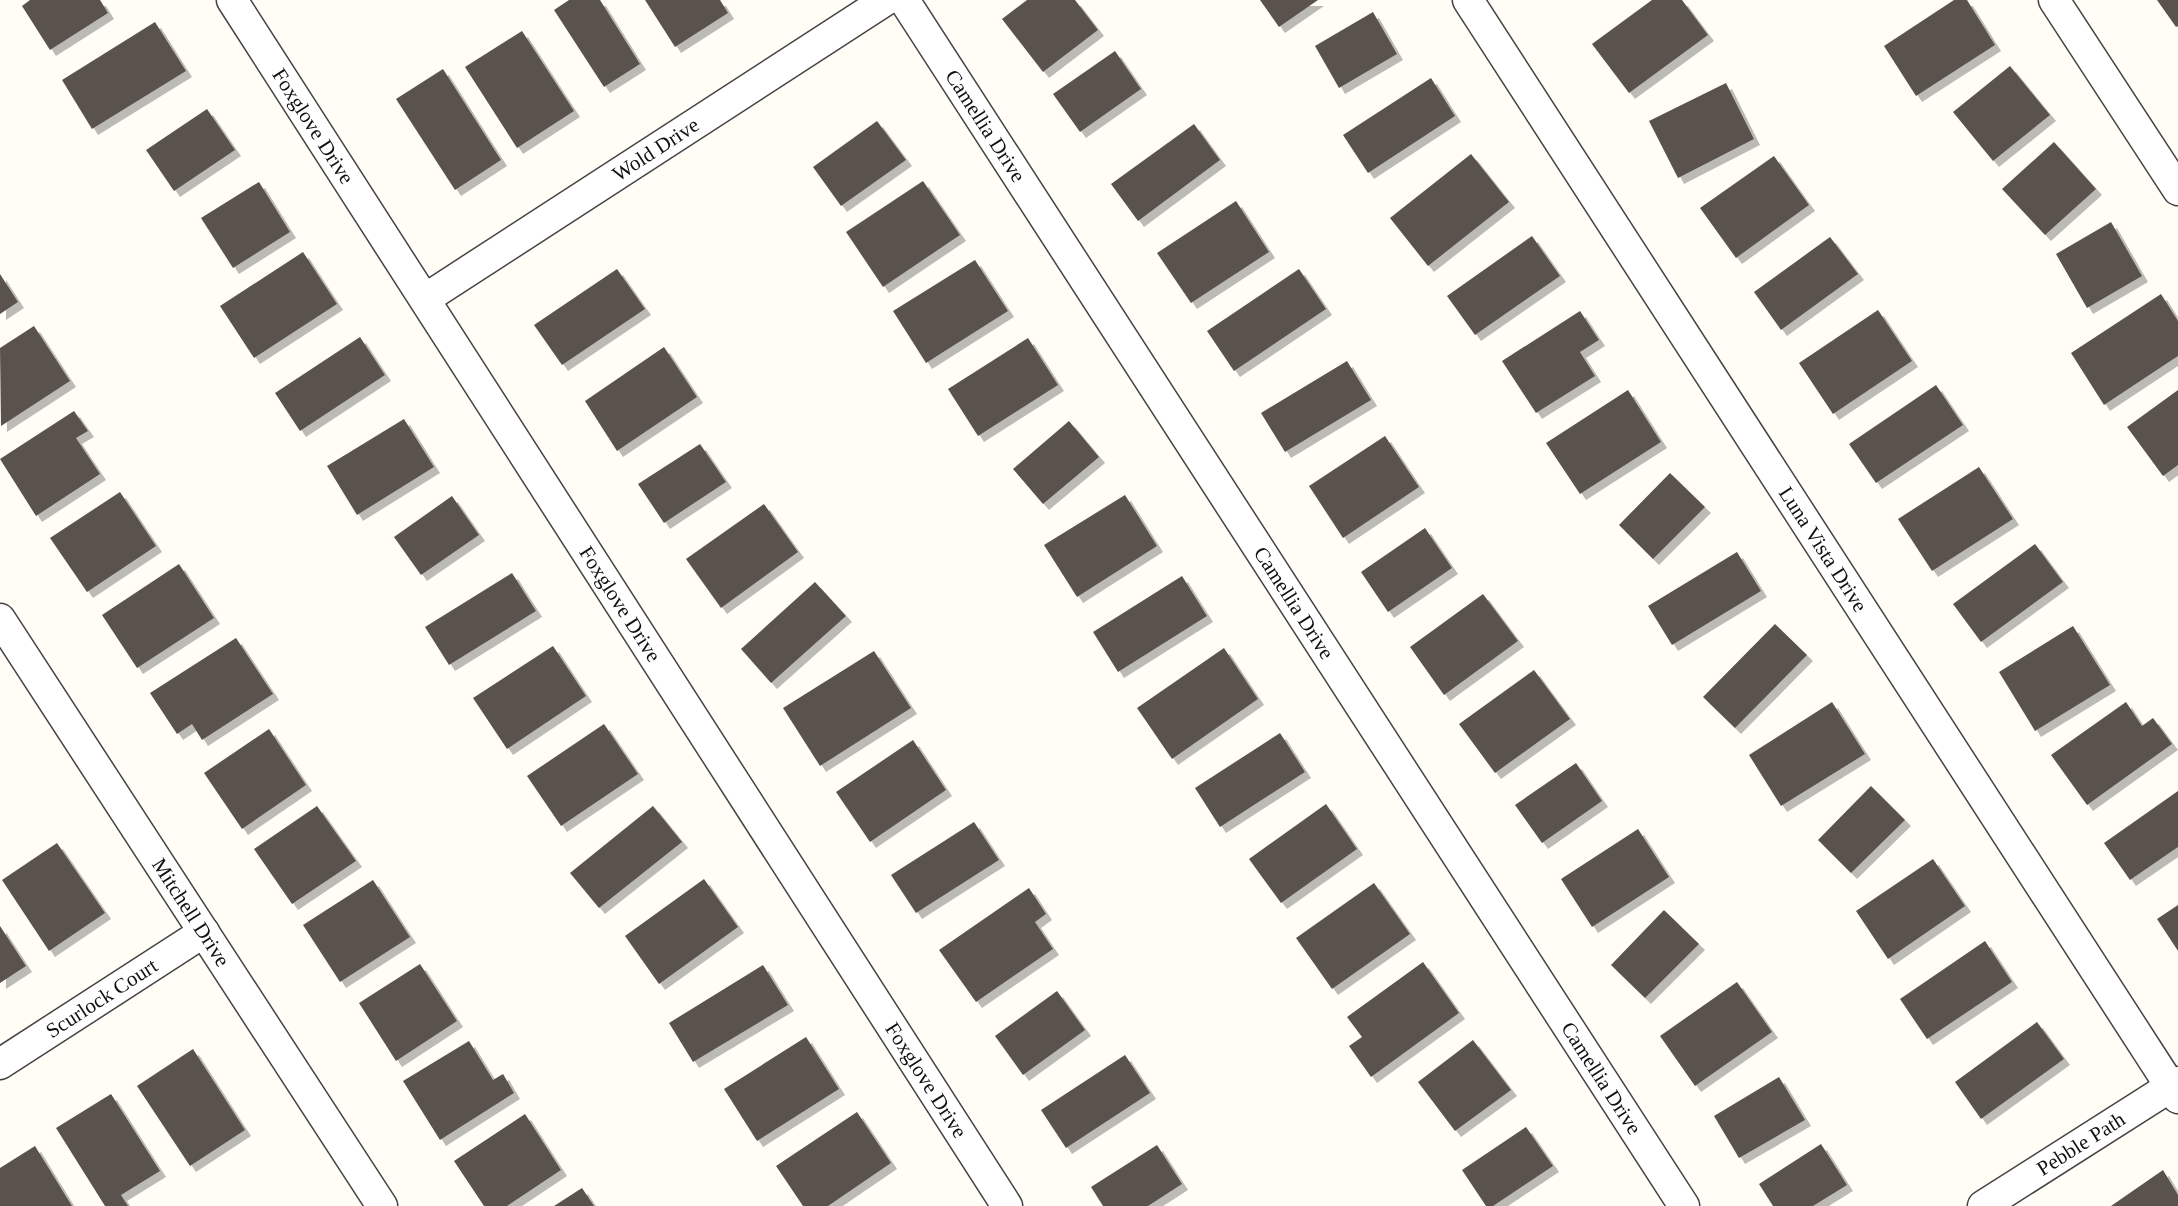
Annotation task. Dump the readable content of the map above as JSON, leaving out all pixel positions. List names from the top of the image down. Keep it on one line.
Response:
{"streets":{"street":["Foxglove Drive","Camellia Drive","Wold Drive","Luna Vista Drive","Mitchell Drive","Scurlock Court","Pebble Path"]},"crossings":[["Foxglove Drive","Wold Drive"],["Luna Vista Drive","Pebble Path"],["Mitchell Drive","Scurlock Court"]]}
